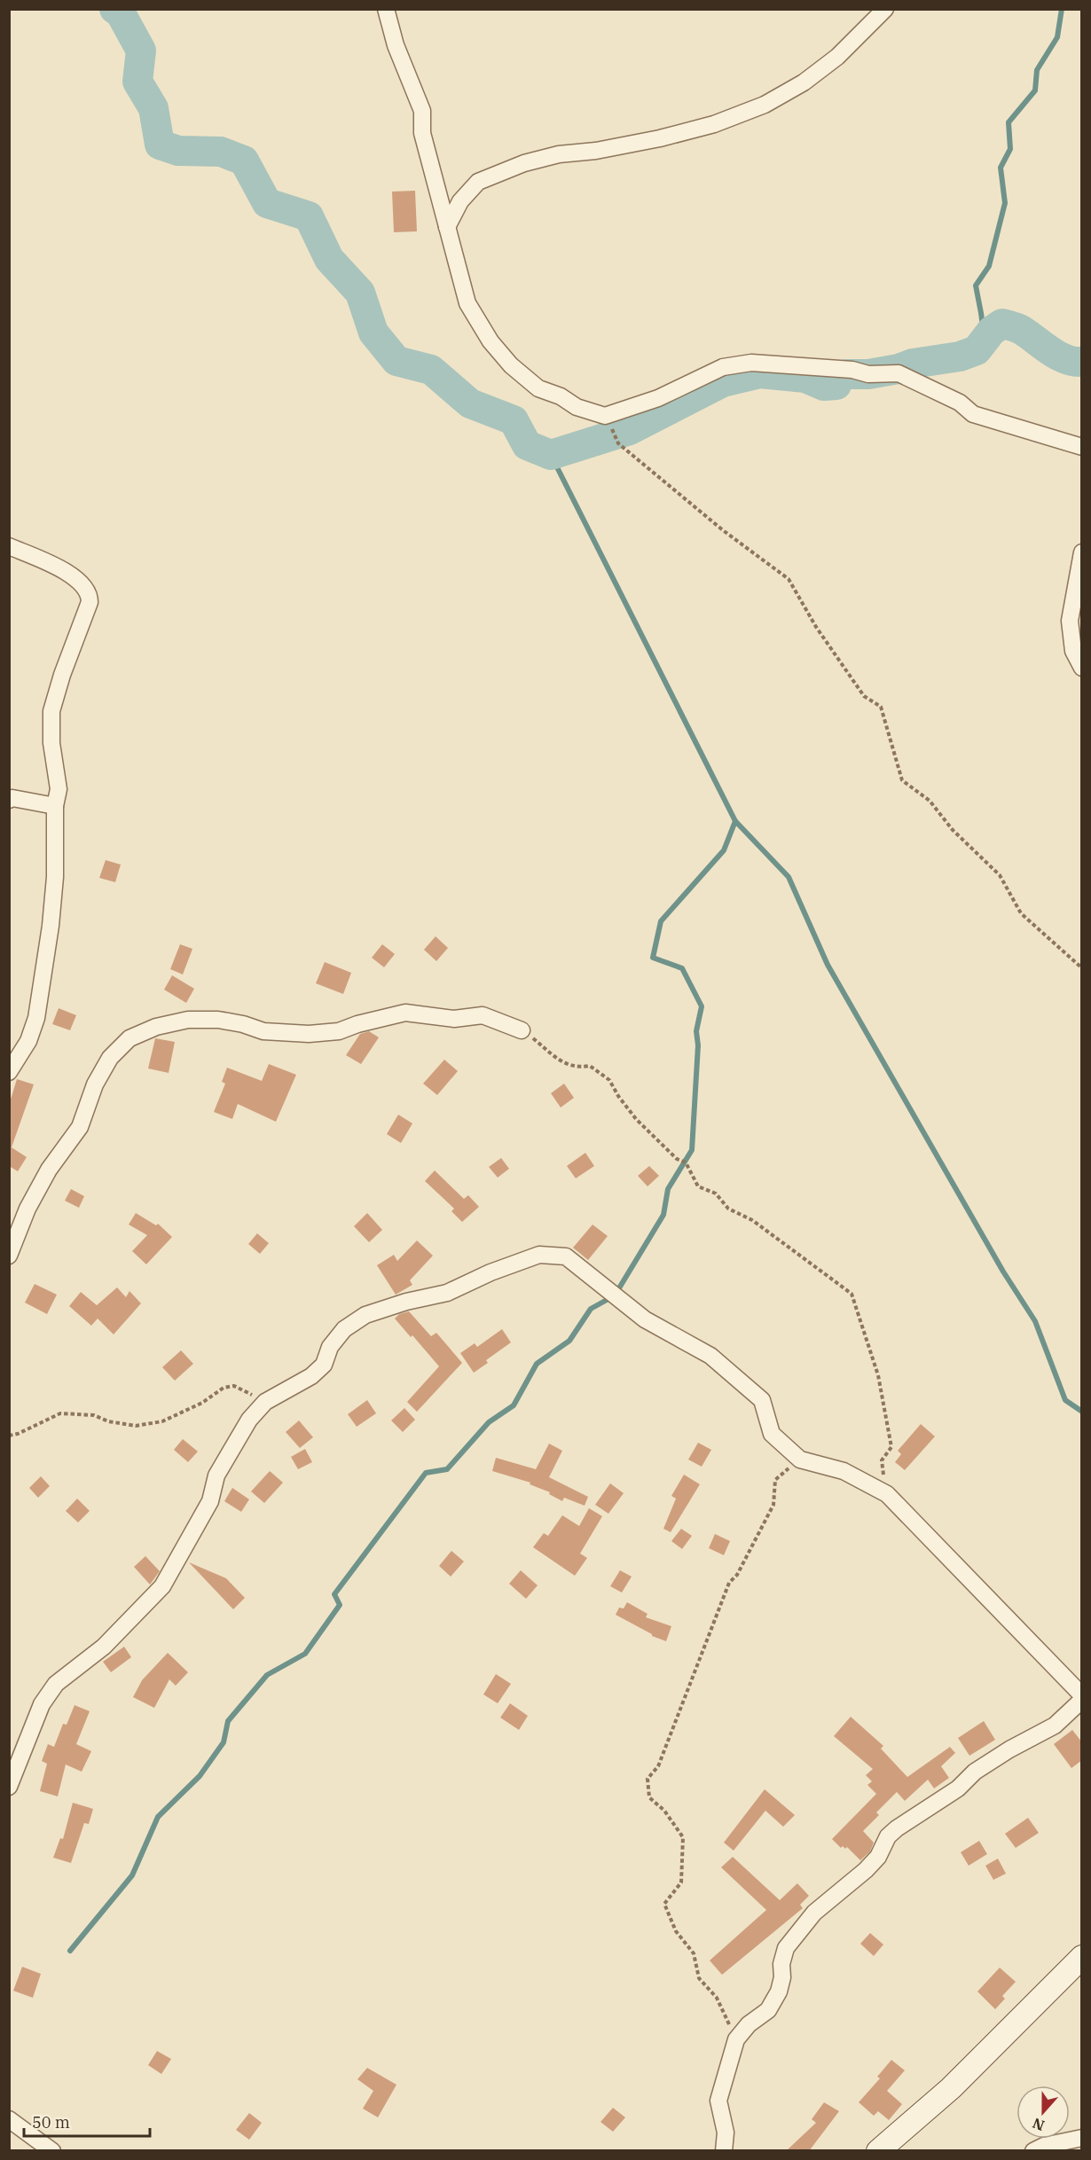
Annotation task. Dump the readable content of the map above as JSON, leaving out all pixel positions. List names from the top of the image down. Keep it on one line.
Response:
{"scale_bar":"50 m","north":"bottom"}
